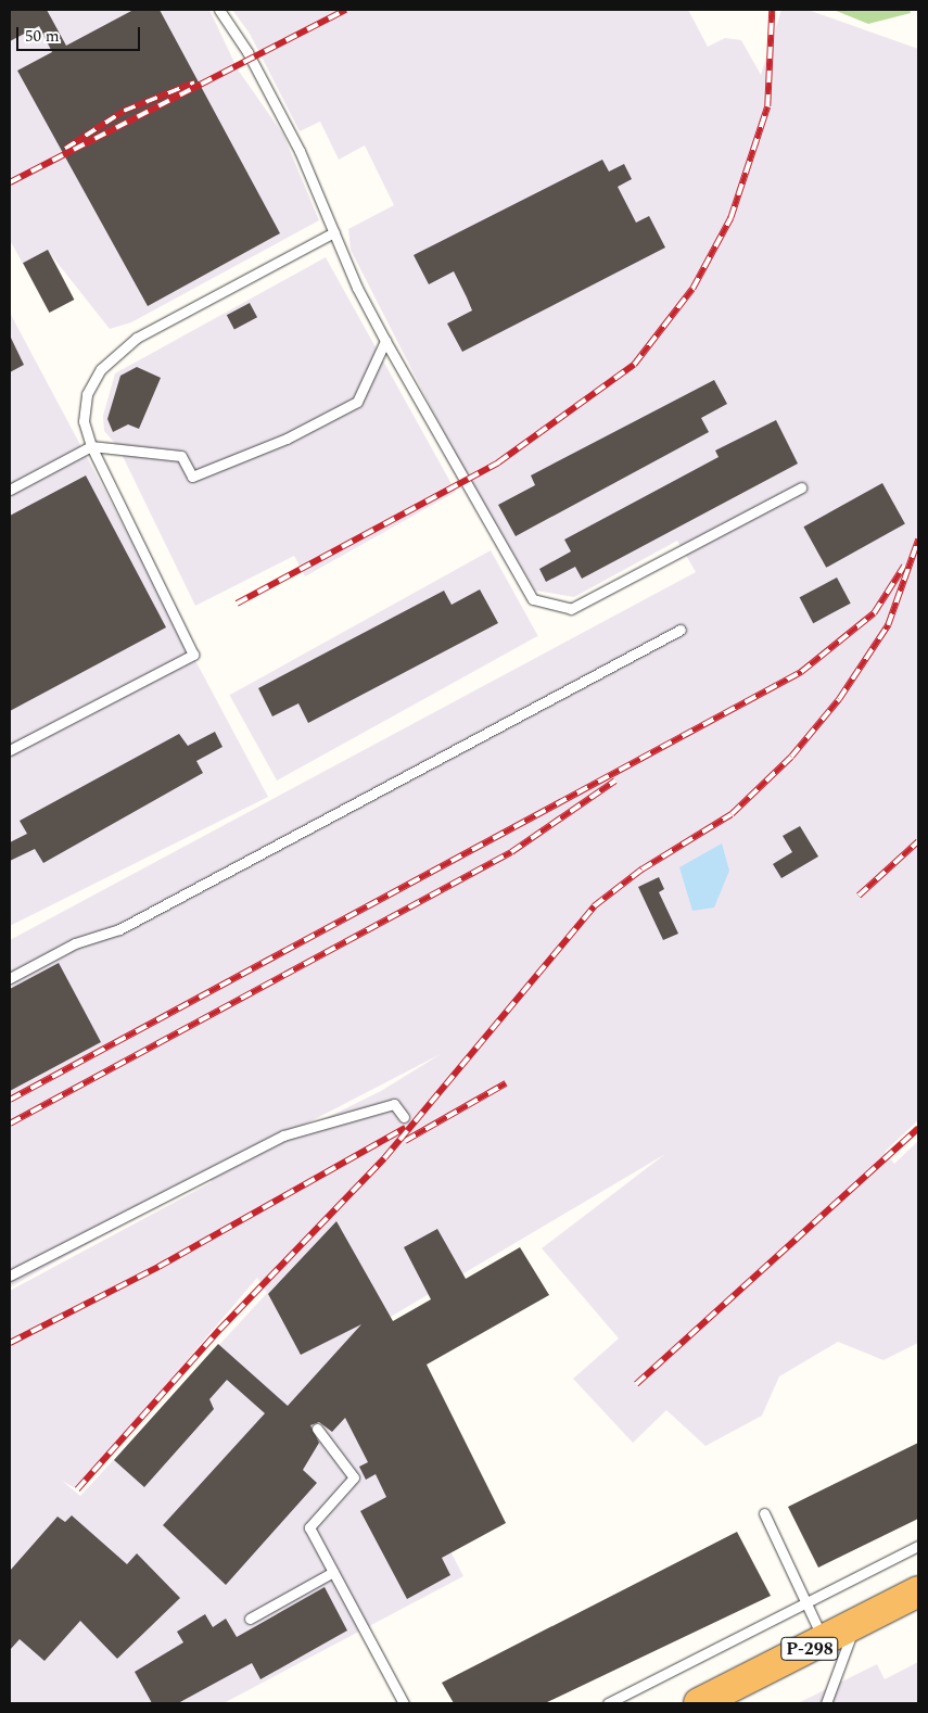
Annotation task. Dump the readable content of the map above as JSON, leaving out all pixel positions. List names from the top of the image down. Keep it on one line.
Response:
{"streets":{"highway":["Р-298"]},"scale_bar":"50 m"}
